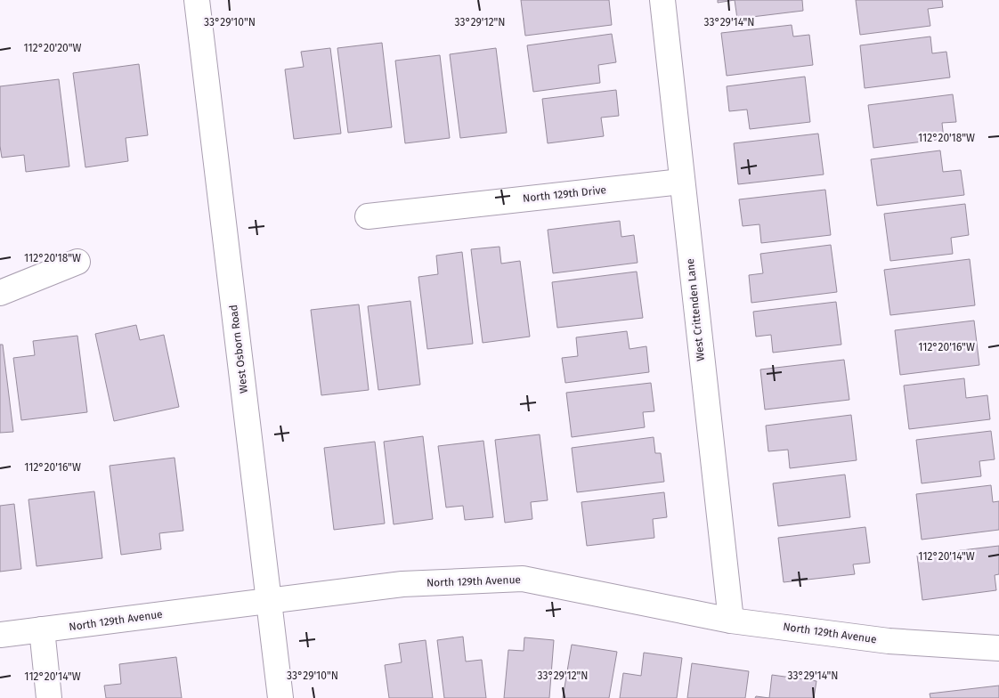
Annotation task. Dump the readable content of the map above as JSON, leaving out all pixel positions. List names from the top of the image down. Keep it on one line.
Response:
{"streets":{"street":["North 129th Drive","West Crittenden Lane","West Osborn Road","North 129th Avenue"]},"crossings":[["North 129th Drive","West Crittenden Lane"],["West Crittenden Lane","North 129th Avenue"],["West Osborn Road","North 129th Avenue"]],"coordinates":["33°29'10\"N","33°29'12\"N","33°29'14\"N","112°20'20\"W","112°20'18\"W","112°20'16\"W","112°20'14\"W"]}
